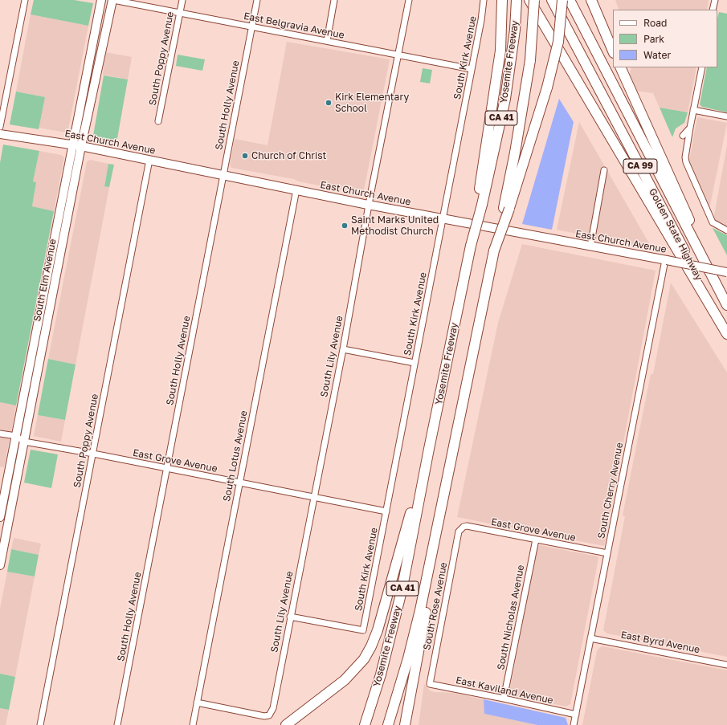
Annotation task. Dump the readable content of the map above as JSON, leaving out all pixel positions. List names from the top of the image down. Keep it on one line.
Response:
{"streets":{"highway":["Yosemite Freeway","CA 41","CA 99","Golden State Highway"],"main road":["East Church Avenue","South Elm Avenue"],"street":["East Belgravia Avenue","South Kirk Avenue","South Poppy Avenue","South Holly Avenue","South Lily Avenue","South Lotus Avenue","East Grove Avenue","South Cherry Avenue","South Rose Avenue","South Nicholas Avenue","East Byrd Avenue","East Kaviland Avenue"]},"crossings":[["East Belgravia Avenue","South Kirk Avenue"],["East Belgravia Avenue","South Poppy Avenue"],["East Belgravia Avenue","South Holly Avenue"],["East Belgravia Avenue","South Elm Avenue"],["East Belgravia Avenue","South Lily Avenue"],["South Kirk Avenue","East Church Avenue"],["South Kirk Avenue","South Lily Avenue"],["South Kirk Avenue","East Grove Avenue"],["South Poppy Avenue","East Church Avenue"],["South Poppy Avenue","East Grove Avenue"],["South Holly Avenue","East Church Avenue"],["South Holly Avenue","East Grove Avenue"],["East Church Avenue","South Elm Avenue"],["East Church Avenue","South Lily Avenue"],["East Church Avenue","South Lotus Avenue"],["East Church Avenue","South Cherry Avenue"],["South Elm Avenue","East Grove Avenue"],["South Lily Avenue","South Lotus Avenue"],["South Lily Avenue","East Grove Avenue"],["South Lotus Avenue","East Grove Avenue"],["East Grove Avenue","South Cherry Avenue"],["East Grove Avenue","South Rose Avenue"],["East Grove Avenue","South Nicholas Avenue"],["South Cherry Avenue","East Byrd Avenue"],["South Cherry Avenue","East Kaviland Avenue"],["South Rose Avenue","East Kaviland Avenue"],["South Nicholas Avenue","East Kaviland Avenue"]],"places":["Kirk Elementary School","Church of Christ","Saint Marks United Methodist Church"],"legend":["Road","Park","Water"]}
